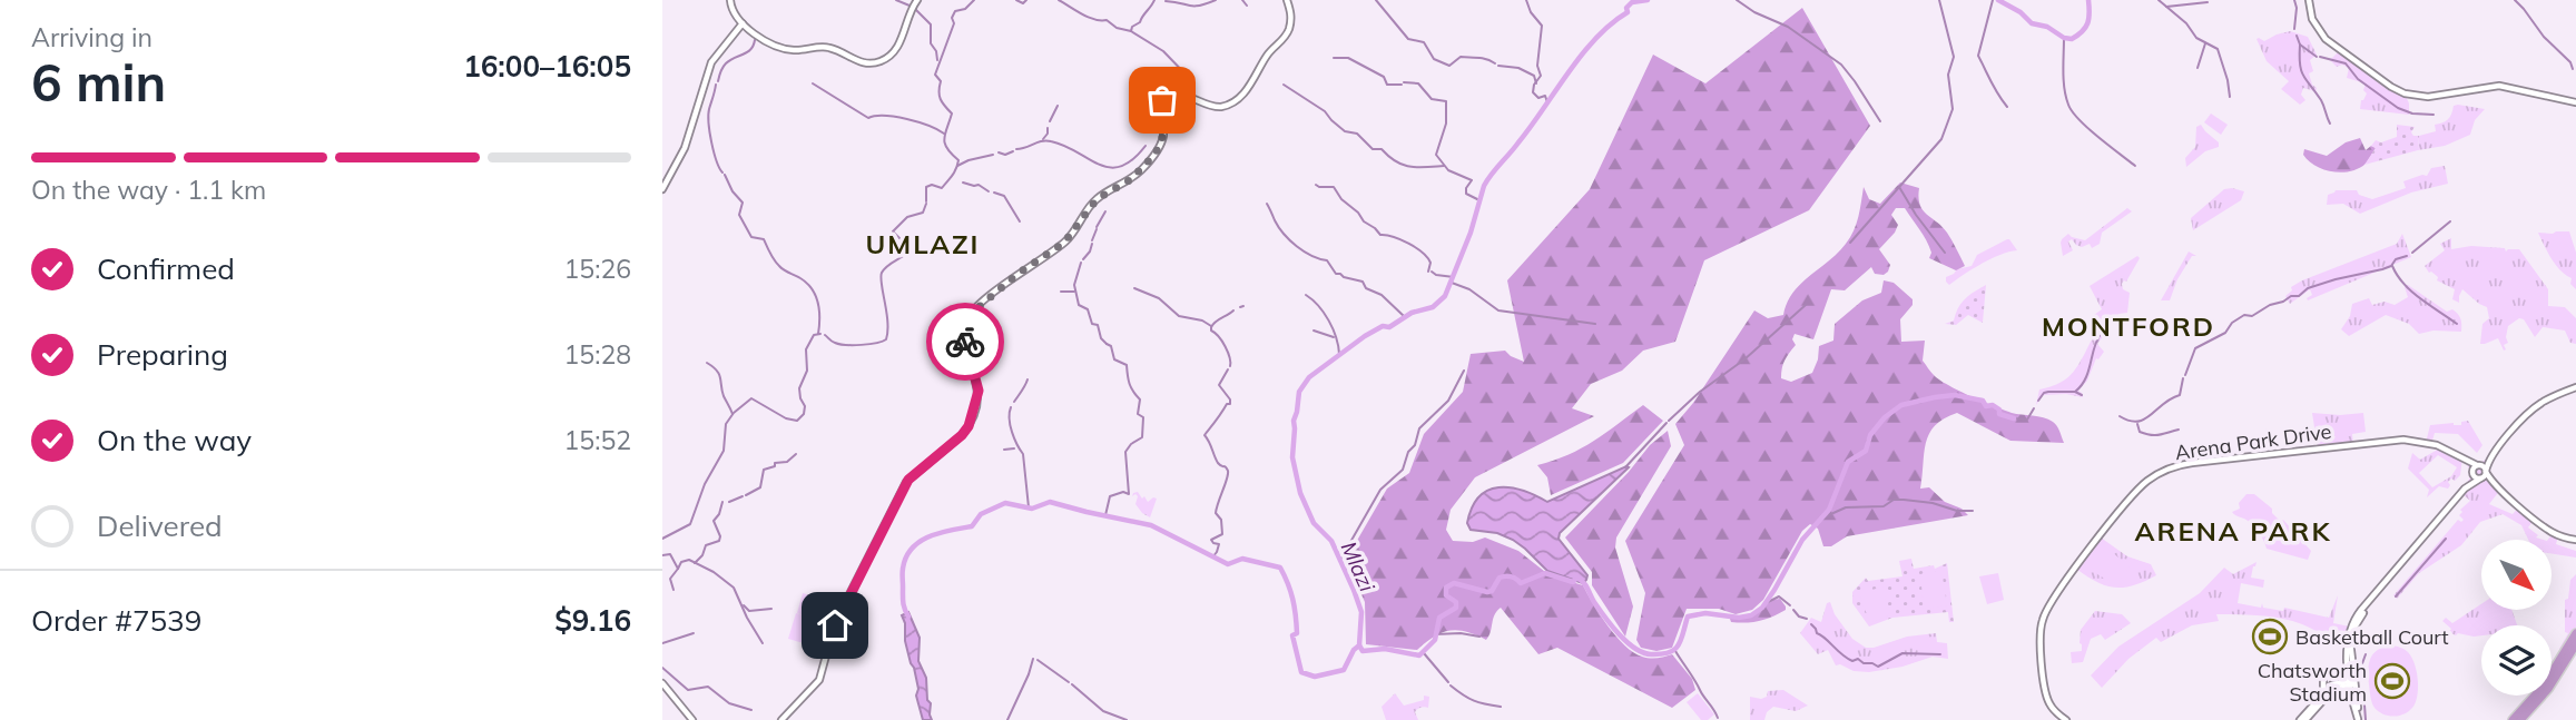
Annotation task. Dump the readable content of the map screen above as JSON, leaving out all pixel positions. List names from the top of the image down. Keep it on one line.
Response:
{"streets":{"street":["Arena Park Drive"]},"districts":["UMLAZI","MONTFORD","ARENA PARK"],"water":["Mlazi"],"places":{"sports":["Basketball Court","Chatsworth Stadium"]},"north":"bottom right","page":{"heading":["6 min","Arriving in","16:00–16:05"],"panel":["Order #7539","$9.16"],"bar":"On the way · 1.1 km","list":[["Confirmed","15:26"],["Preparing","15:28"],["On the way","15:52"],"Delivered"]}}
